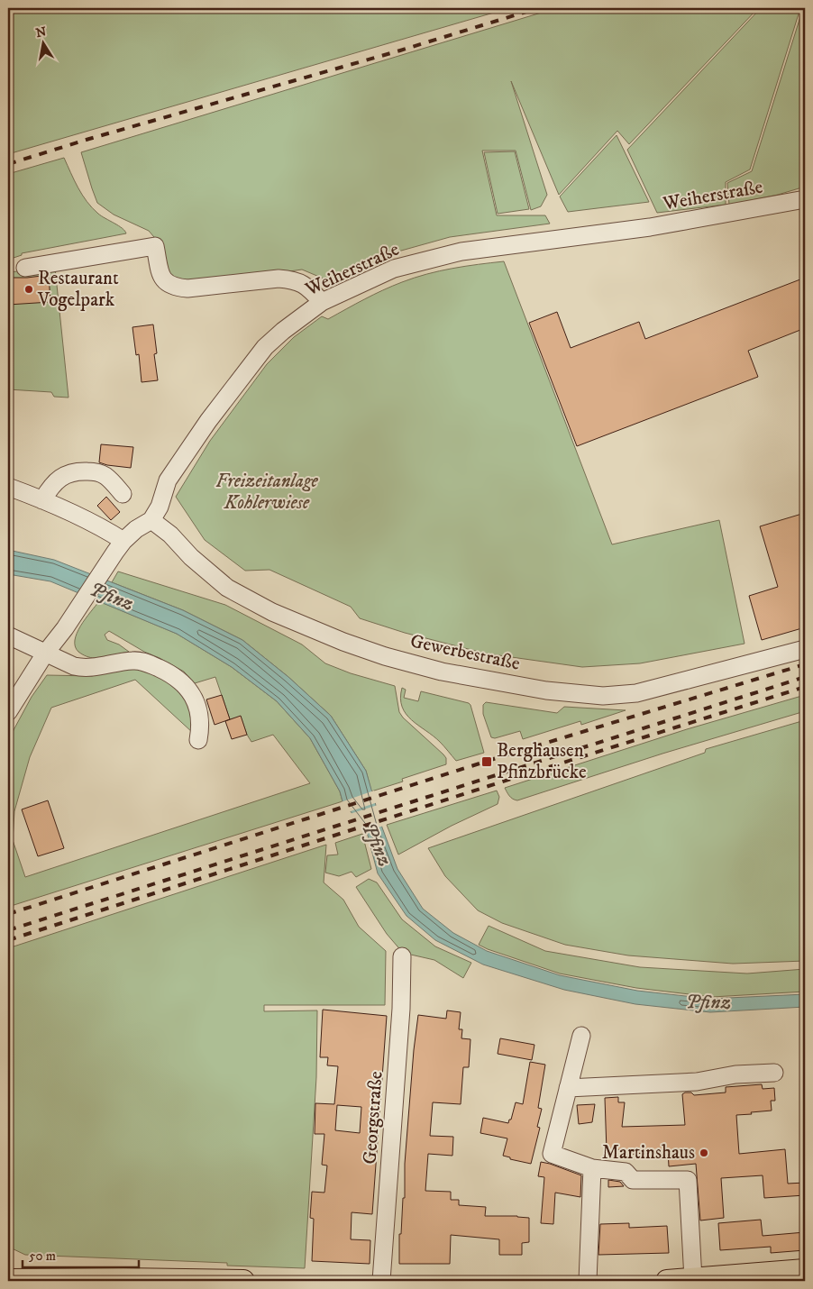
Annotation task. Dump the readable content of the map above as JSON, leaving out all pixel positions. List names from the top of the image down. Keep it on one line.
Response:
{"streets":{"street":["Weiherstraße","Gewerbestraße","Georgstraße"]},"crossings":[["Weiherstraße","Gewerbestraße"]],"water":["Pfinz"],"parks":["Freizeitanlage Kohlerwiese"],"places":{"other":["Restaurant Vogelpark","Martinshaus"],"transit":["Berghausen Pfinzbrücke"]},"scale_bar":"50 m","north":"top"}
